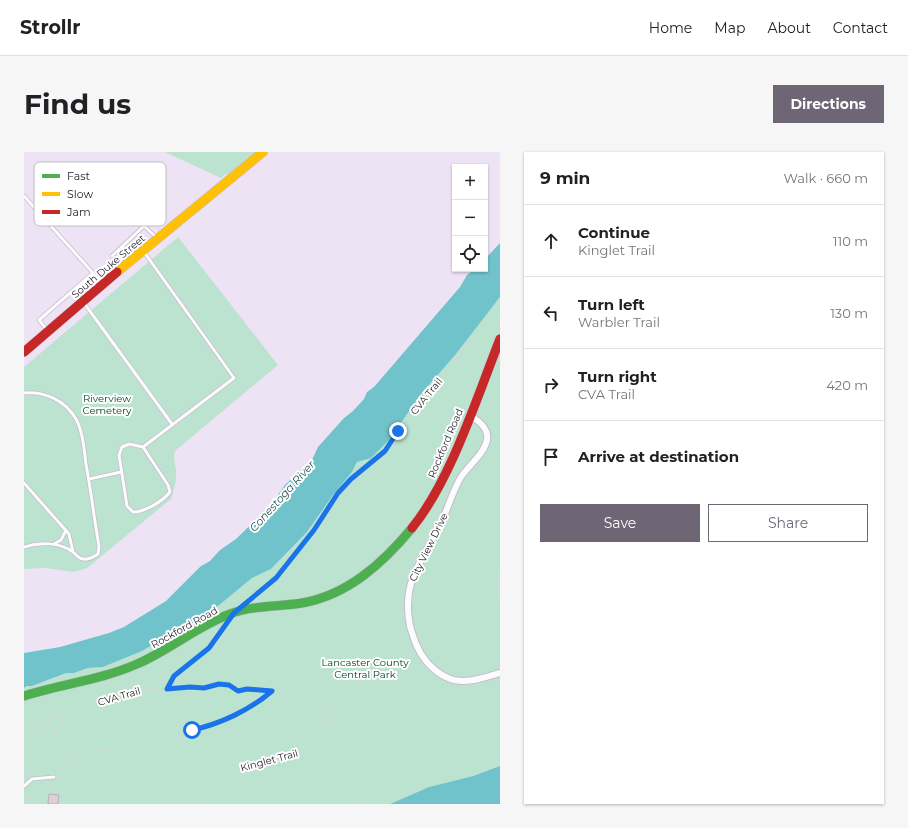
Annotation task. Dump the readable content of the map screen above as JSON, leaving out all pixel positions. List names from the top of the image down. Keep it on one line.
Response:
{"streets":{"street":["South Duke Street","Rockford Road","City View Drive"],"path":["CVA Trail","Kinglet Trail"]},"crossings":[["Rockford Road","City View Drive"]],"water":["Conestoga River"],"parks":["Riverview Cemetery","Lancaster County Central Park"],"legend":["Fast","Slow","Jam"],"page":{"header":"Strollr","nav":["Home","Map","About","Contact"],"buttons":["Directions",["Save","Share"]],"title":"Find us","heading":["9 min","Walk · 660 m"],"map_buttons":["+","−"],"list":[["Continue","Kinglet Trail","110 m"],["Turn left","Warbler Trail","130 m"],["Turn right","CVA Trail","420 m"],"Arrive at destination"]}}
